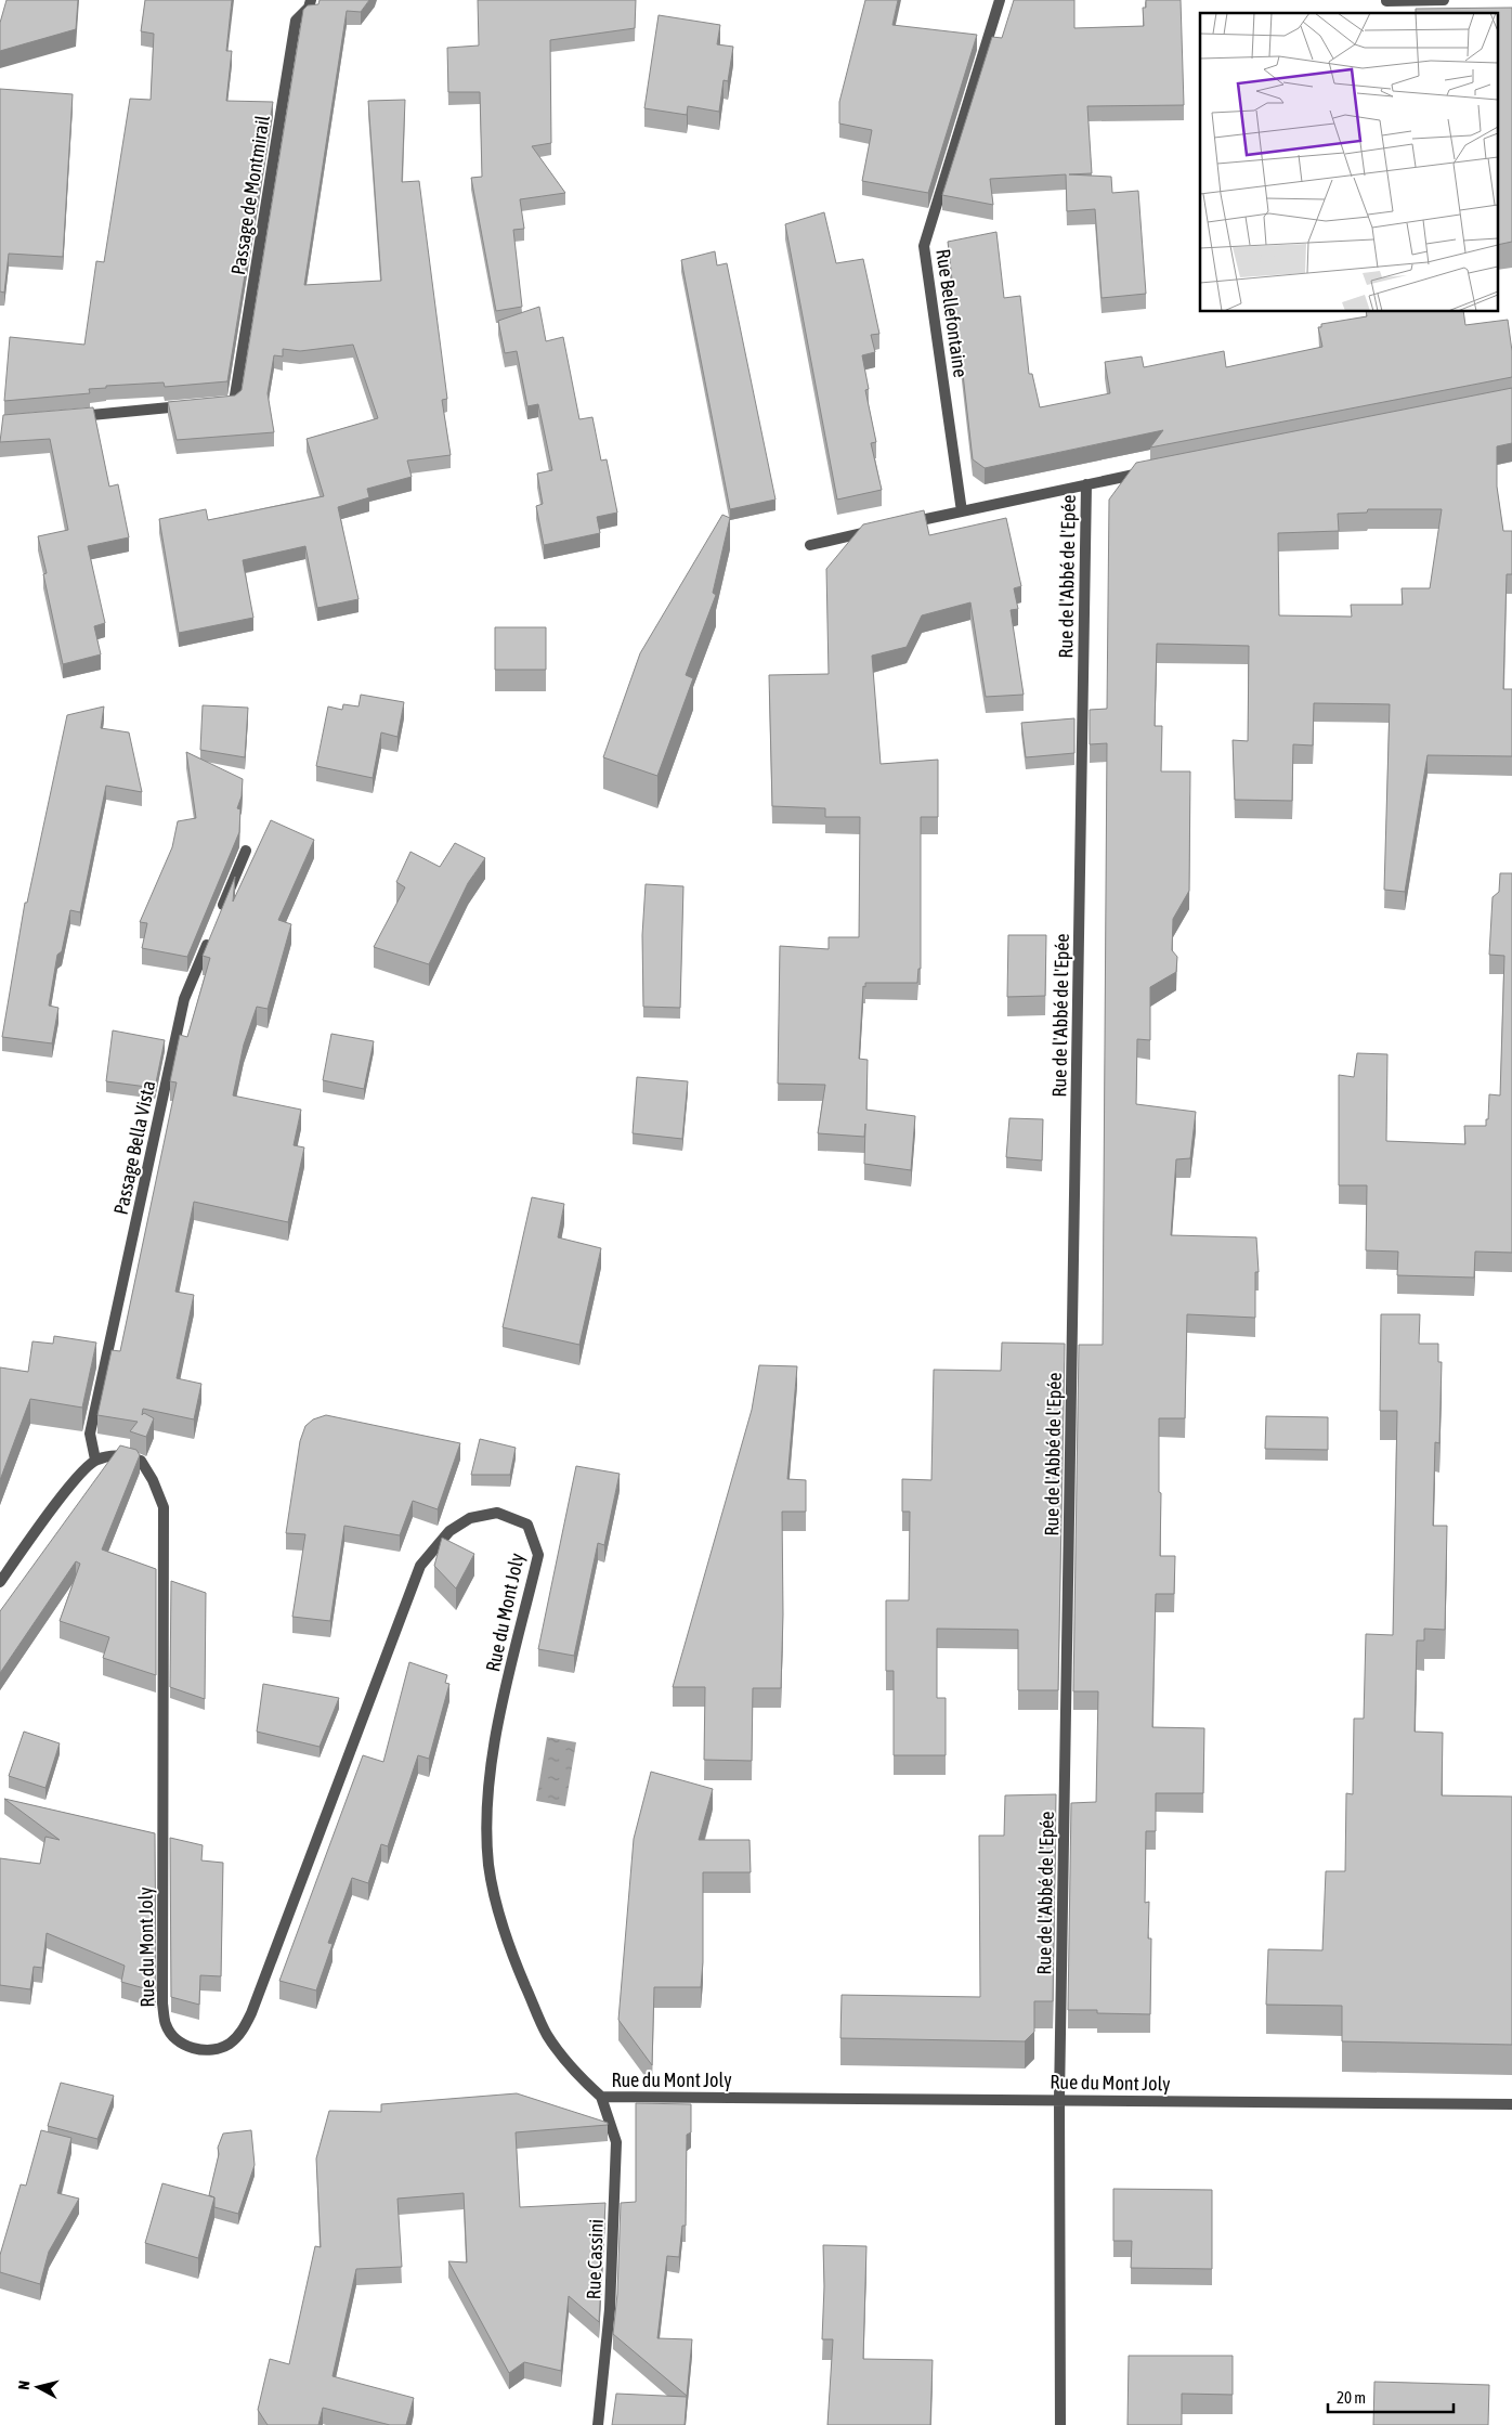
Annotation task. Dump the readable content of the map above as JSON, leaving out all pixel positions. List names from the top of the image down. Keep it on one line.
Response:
{"streets":{"street":["Passage de Montmirail","Rue Bellefontaine","Rue de l'Abbé de l'Epée","Passage Bella Vista","Rue du Mont Joly","Rue Cassini"]},"crossings":[["Rue de l'Abbé de l'Epée","Rue du Mont Joly"],["Passage Bella Vista","Rue du Mont Joly"],["Rue du Mont Joly","Rue Cassini"]],"scale_bar":"20 m","north":"left"}
